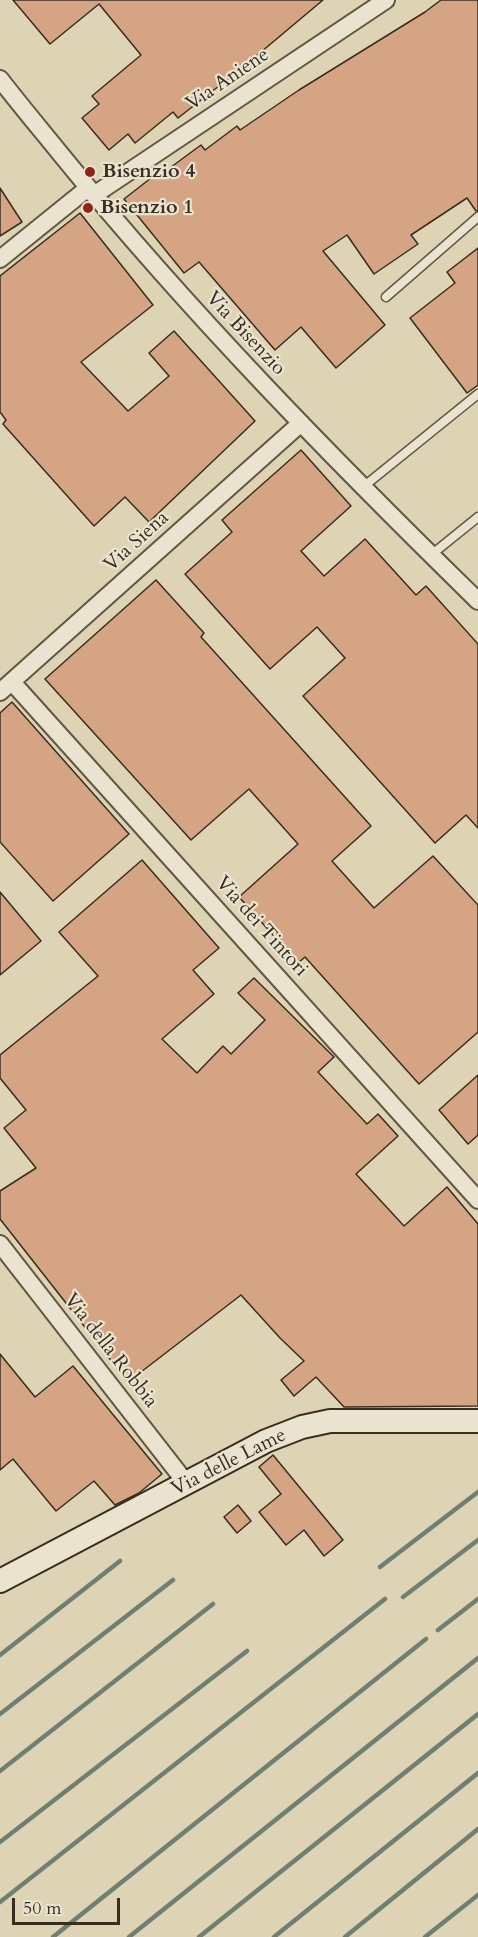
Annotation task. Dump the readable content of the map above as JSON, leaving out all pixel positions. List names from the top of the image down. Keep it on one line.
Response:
{"streets":{"street":["Via Aniene","Via Bisenzio","Via Siena","Via dei Tintori","Via della Robbia","Via delle Lame"]},"crossings":[["Via Aniene","Via Bisenzio"],["Via Bisenzio","Via Siena"],["Via Siena","Via dei Tintori"],["Via della Robbia","Via delle Lame"]],"places":["Bisenzio 4","Bisenzio 1"],"scale_bar":"50 m"}
